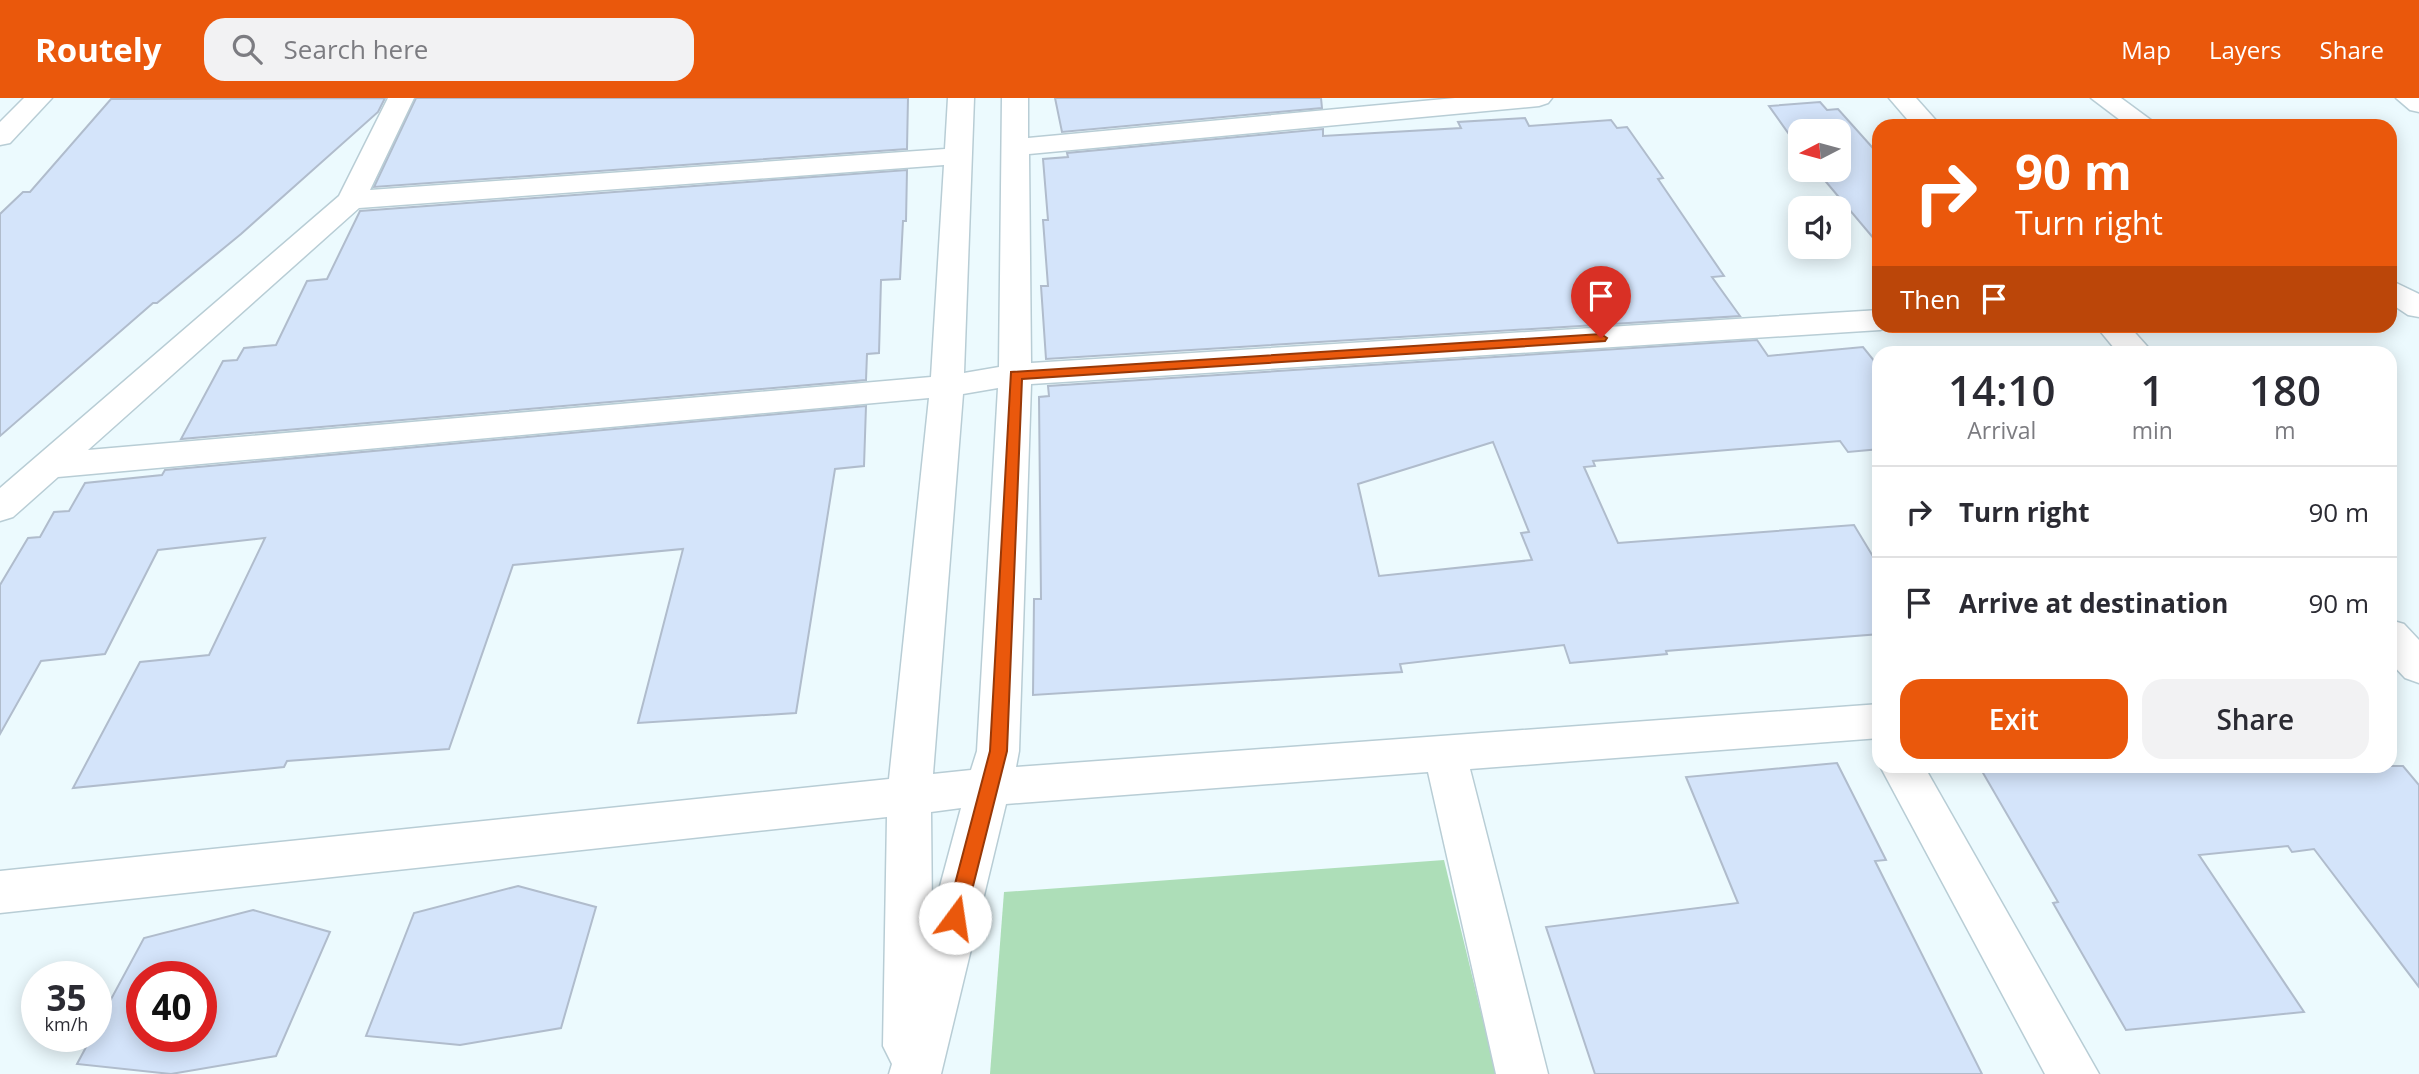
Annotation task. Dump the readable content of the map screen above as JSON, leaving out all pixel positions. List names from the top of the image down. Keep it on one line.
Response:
{"north":"left","page":{"header":"Routely","search":"Search here","nav":["Map","Layers","Share"],"turn":["90 m","Turn right"],"then":"Then","eta":["14:10","Arrival","1","min","180","m"],"list":[{"name":"Turn right","value":"90 m"},{"name":"Arrive at destination","value":"90 m"}],"buttons":["Exit","Share"],"speed":"35 km/h","limit":"40"}}
